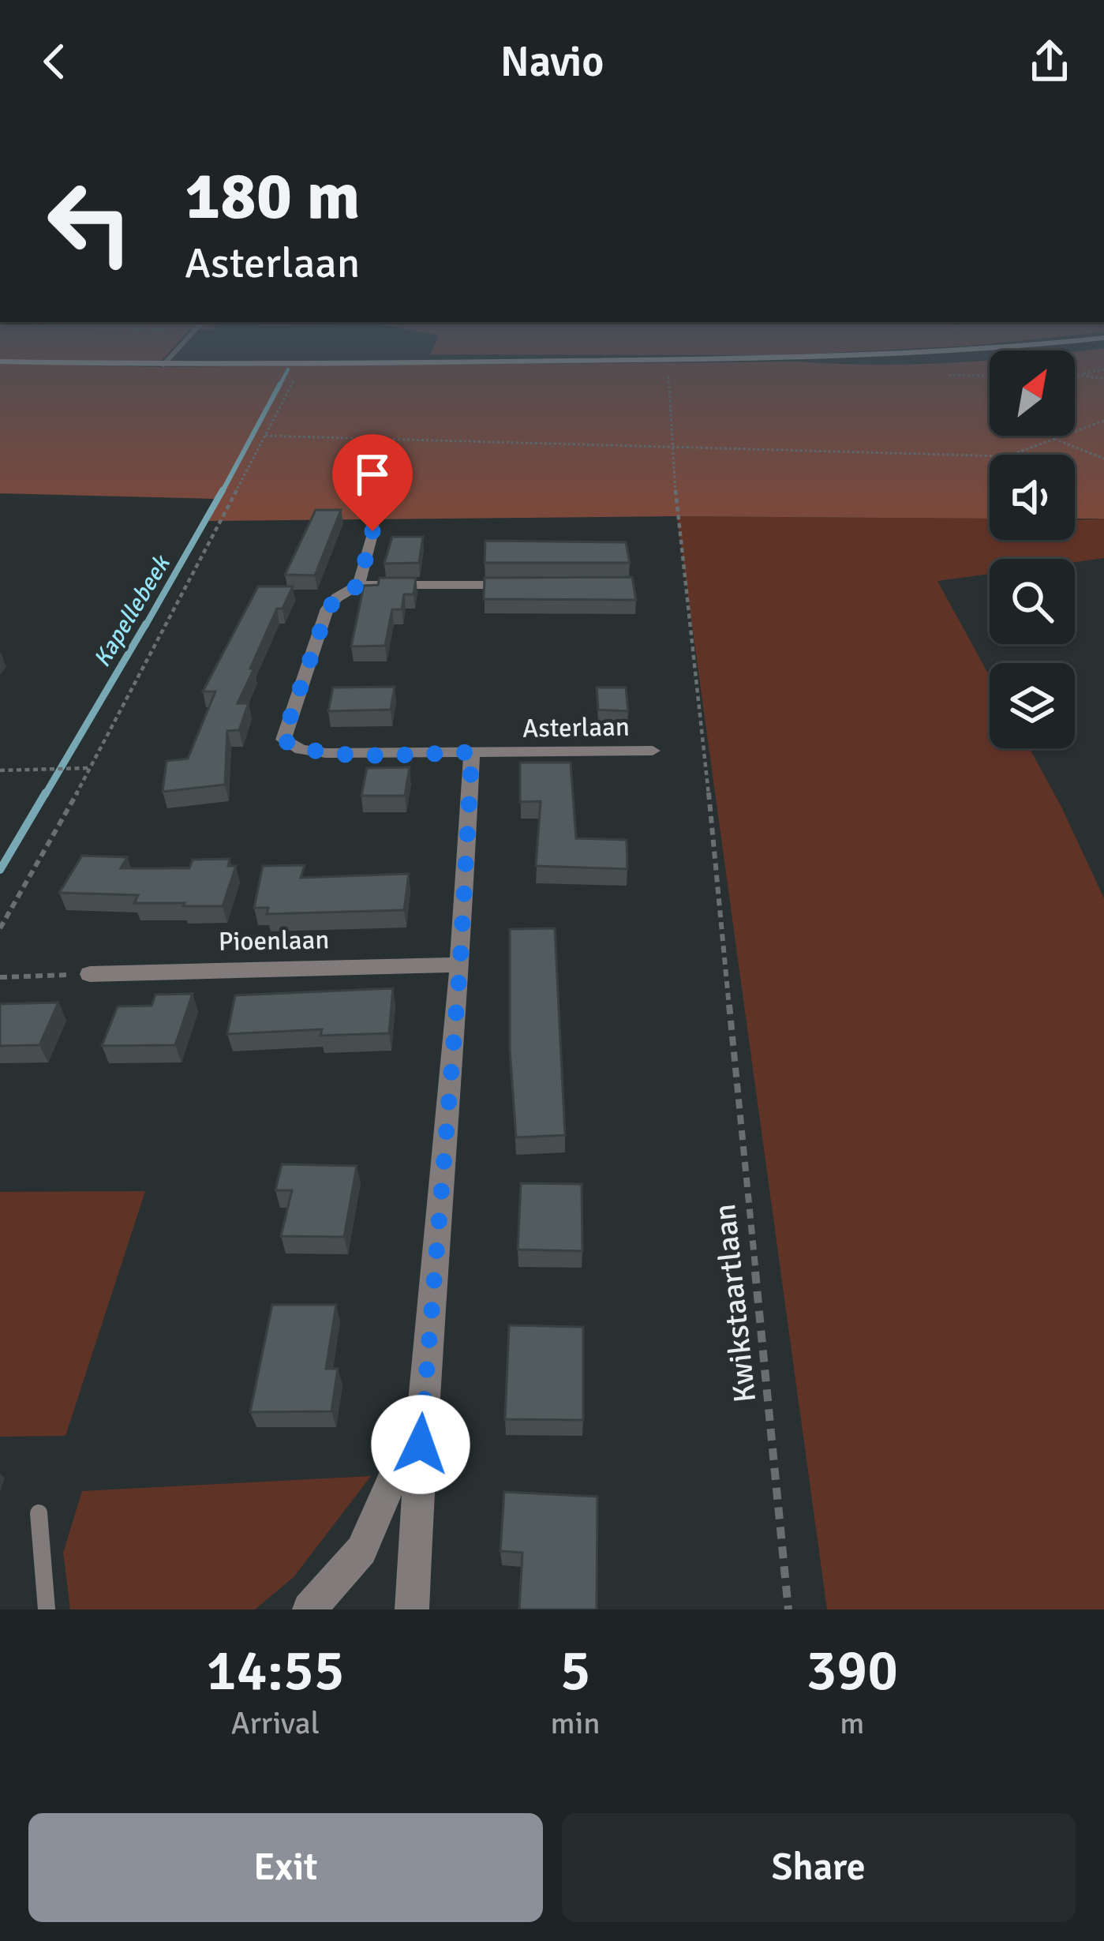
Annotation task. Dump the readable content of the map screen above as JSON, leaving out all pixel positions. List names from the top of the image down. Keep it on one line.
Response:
{"streets":{"street":["Asterlaan","Pioenlaan"],"path":["Kwikstaartlaan"]},"water":["Kapellebeek"],"north":"top right","page":{"header":"Navio","turn":["180 m","Asterlaan"],"eta":["14:55","Arrival","5","min","390","m"],"buttons":["Exit","Share"]}}
